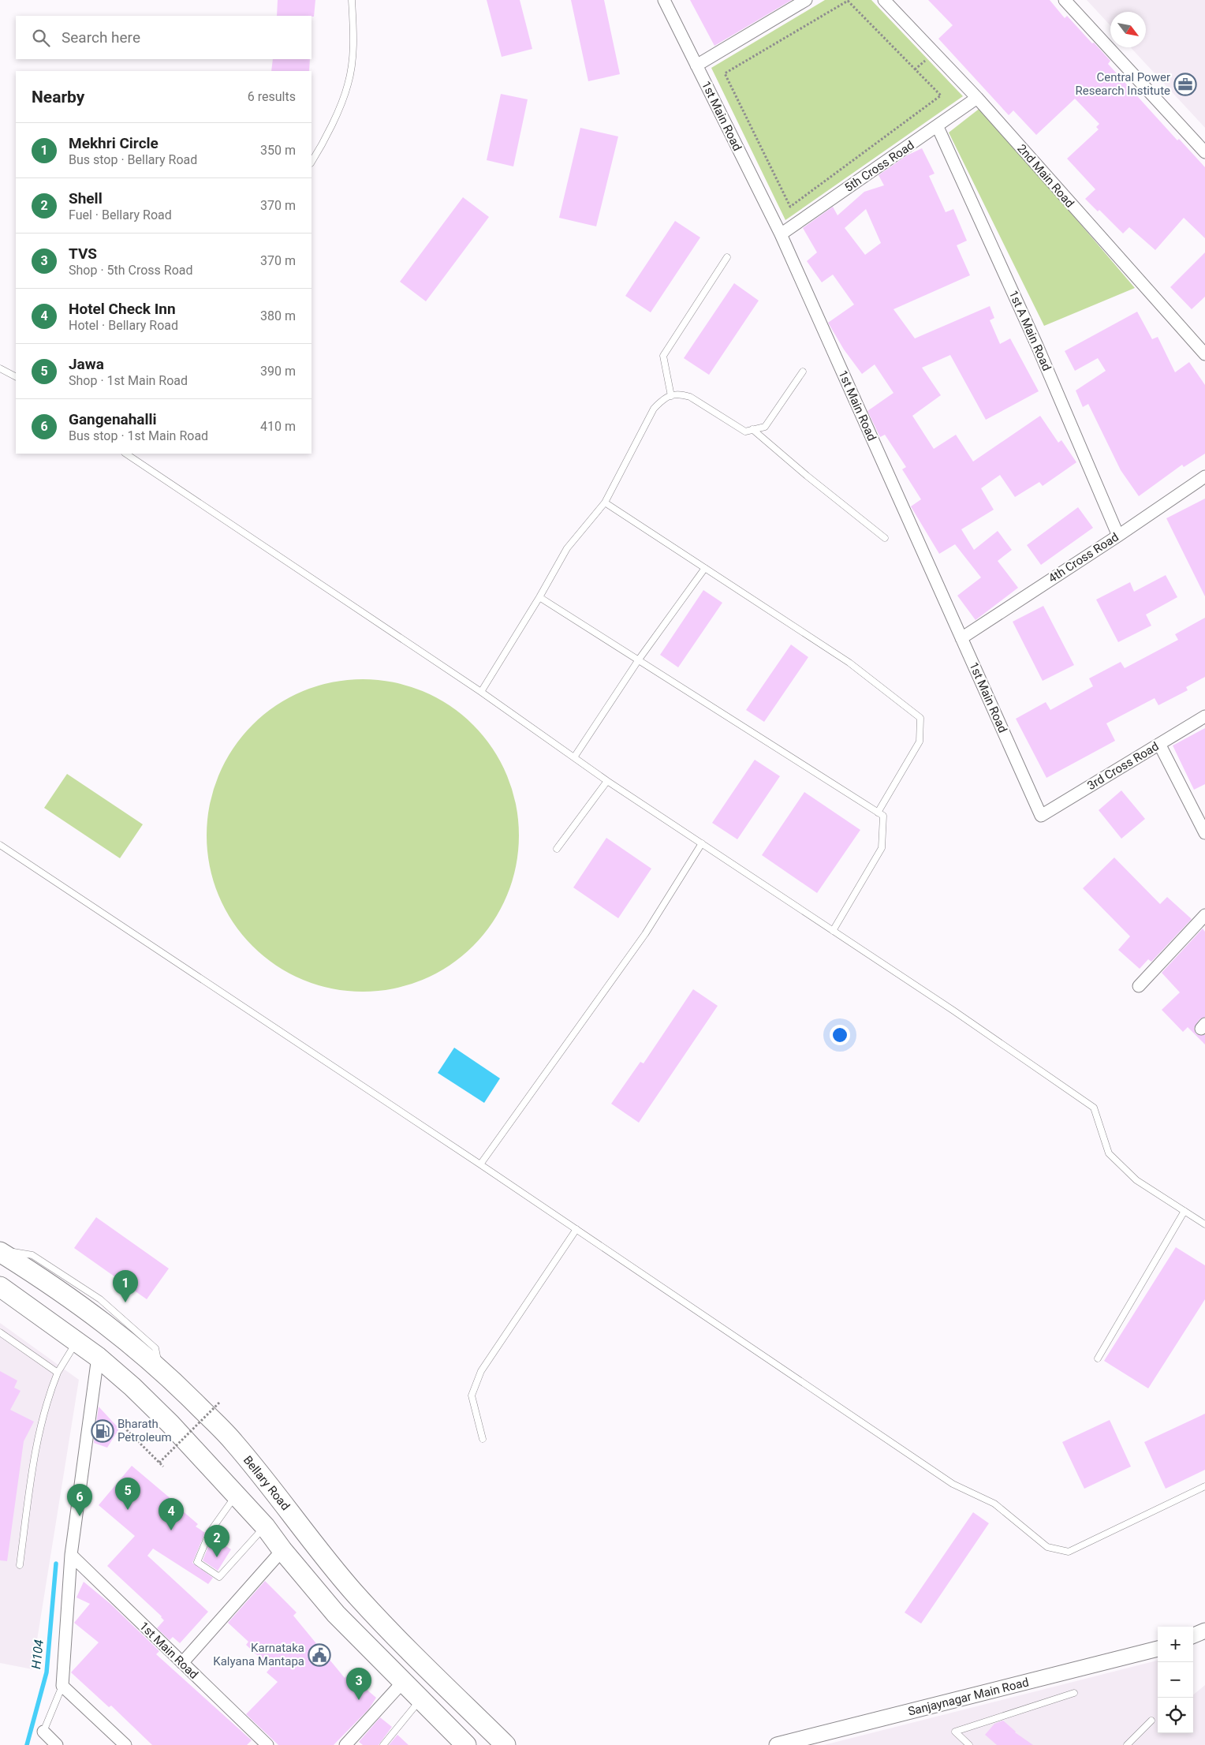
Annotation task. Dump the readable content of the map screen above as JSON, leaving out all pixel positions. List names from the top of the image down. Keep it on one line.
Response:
{"streets":{"highway":["Bellary Road"],"street":["1st Main Road","5th Cross Road","2nd Main Road","1st A Main Road","4th Cross Road","3rd Cross Road","Sanjaynagar Main Road"]},"crossings":[["1st Main Road","5th Cross Road"],["1st Main Road","4th Cross Road"],["1st Main Road","3rd Cross Road"],["5th Cross Road","2nd Main Road"],["5th Cross Road","1st A Main Road"],["1st A Main Road","4th Cross Road"]],"water":["H104"],"places":{"office":["Central Power Research Institute"],"fuel station":["Bharath Petroleum"],"public building":["Karnataka Kalyana Mantapa"]},"north":"bottom right","page":{"search":"Search here","heading":["Nearby","6 results"],"list":[{"mark":"1","name":"Mekhri Circle","note":"Bus stop · Bellary Road","value":"350 m"},{"mark":"2","name":"Shell","note":"Fuel · Bellary Road","value":"370 m"},{"mark":"3","name":"TVS","note":"Shop · 5th Cross Road","value":"370 m"},{"mark":"4","name":"Hotel Check Inn","note":"Hotel · Bellary Road","value":"380 m"},{"mark":"5","name":"Jawa","note":"Shop · 1st Main Road","value":"390 m"},{"mark":"6","name":"Gangenahalli","note":"Bus stop · 1st Main Road","value":"410 m"}],"pins":["1","5","6","4","2","3"],"map_buttons":["+","−"]}}
